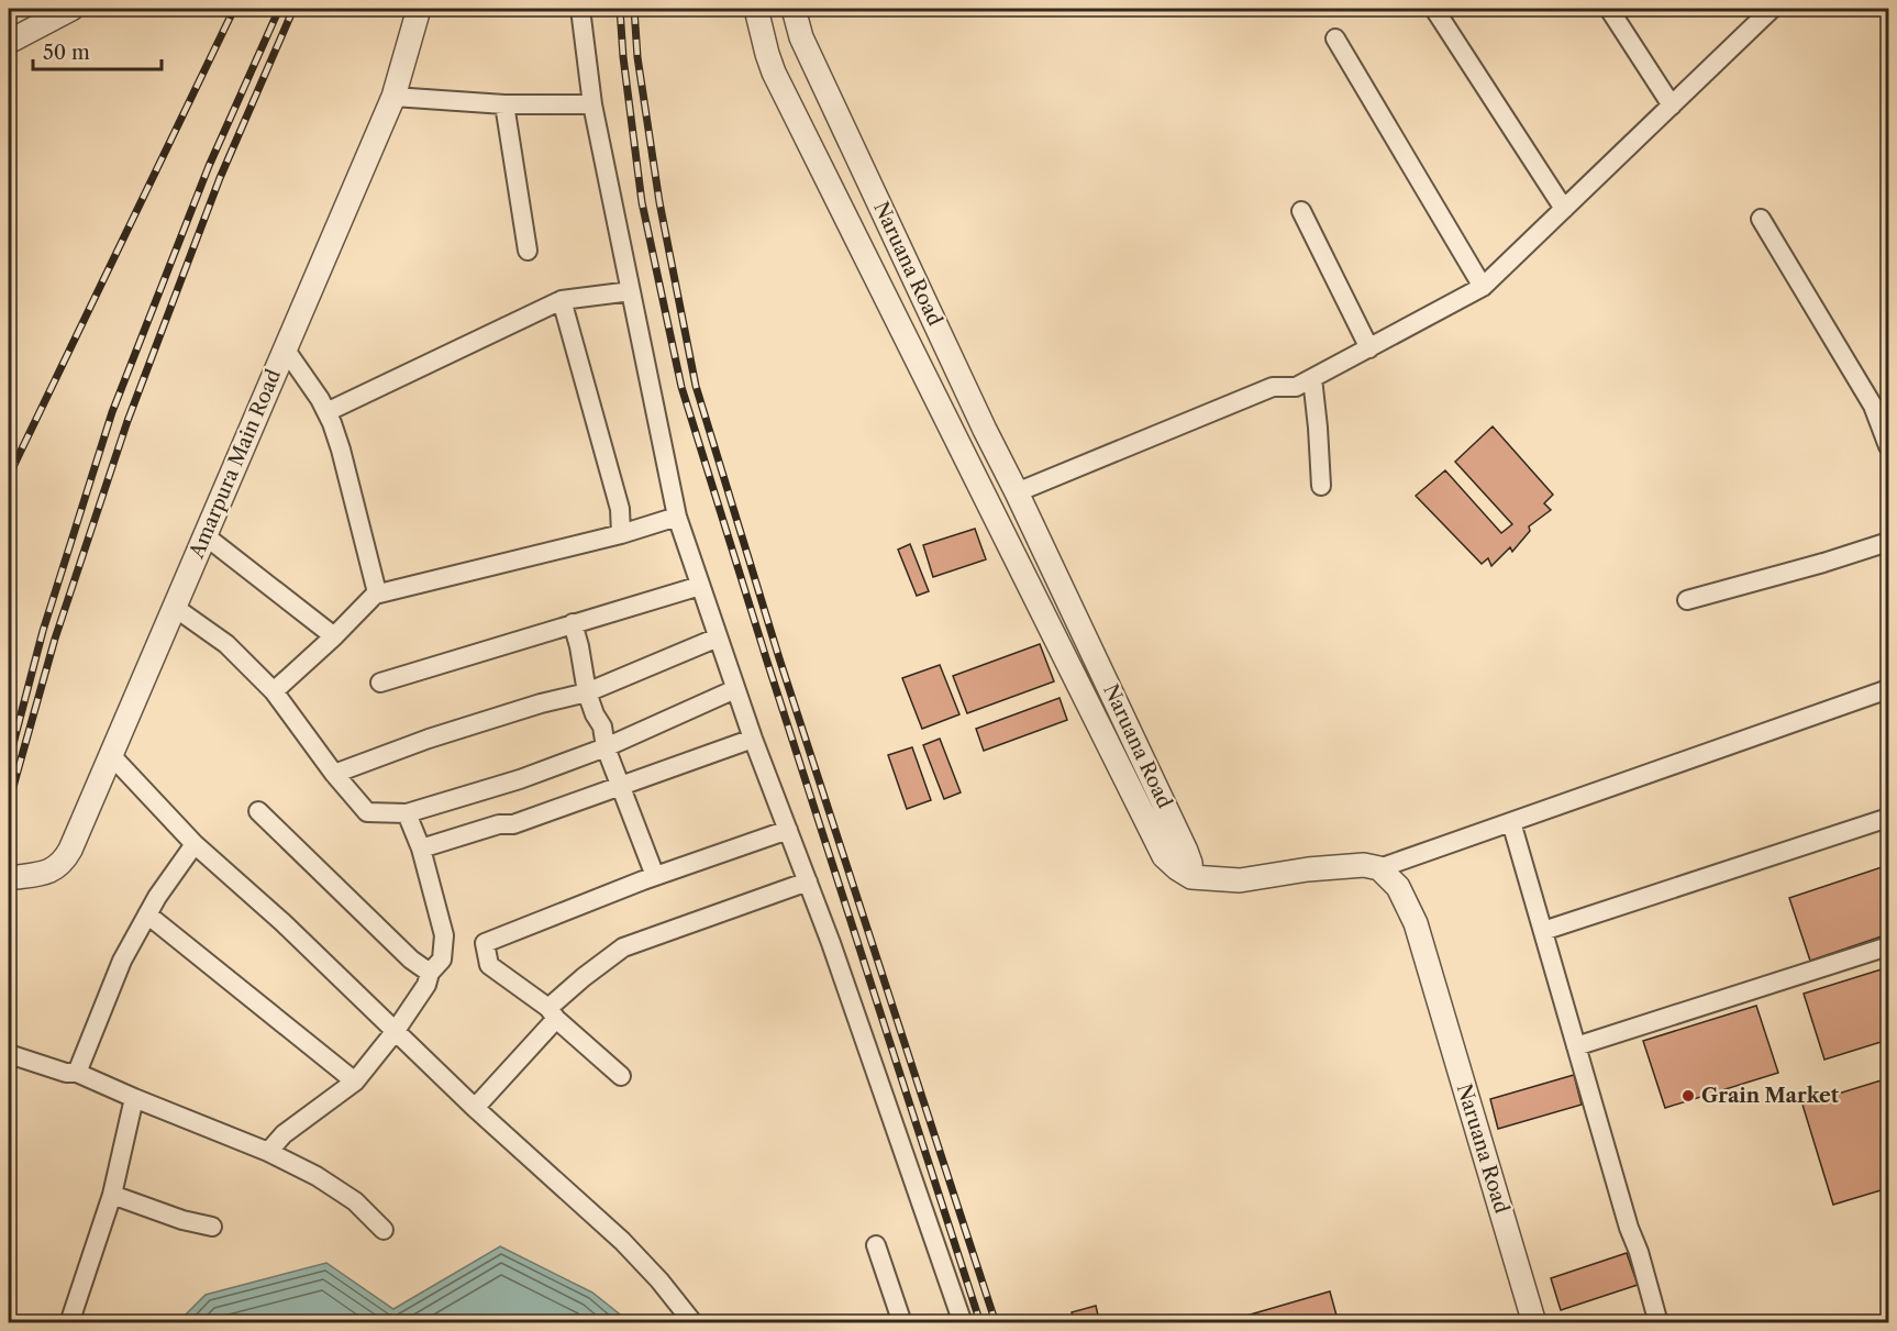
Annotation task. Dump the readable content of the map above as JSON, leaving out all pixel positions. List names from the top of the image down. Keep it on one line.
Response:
{"streets":{"street":["Naruana Road","Amarpura Main Road"]},"places":["Grain Market"],"scale_bar":"50 m"}
